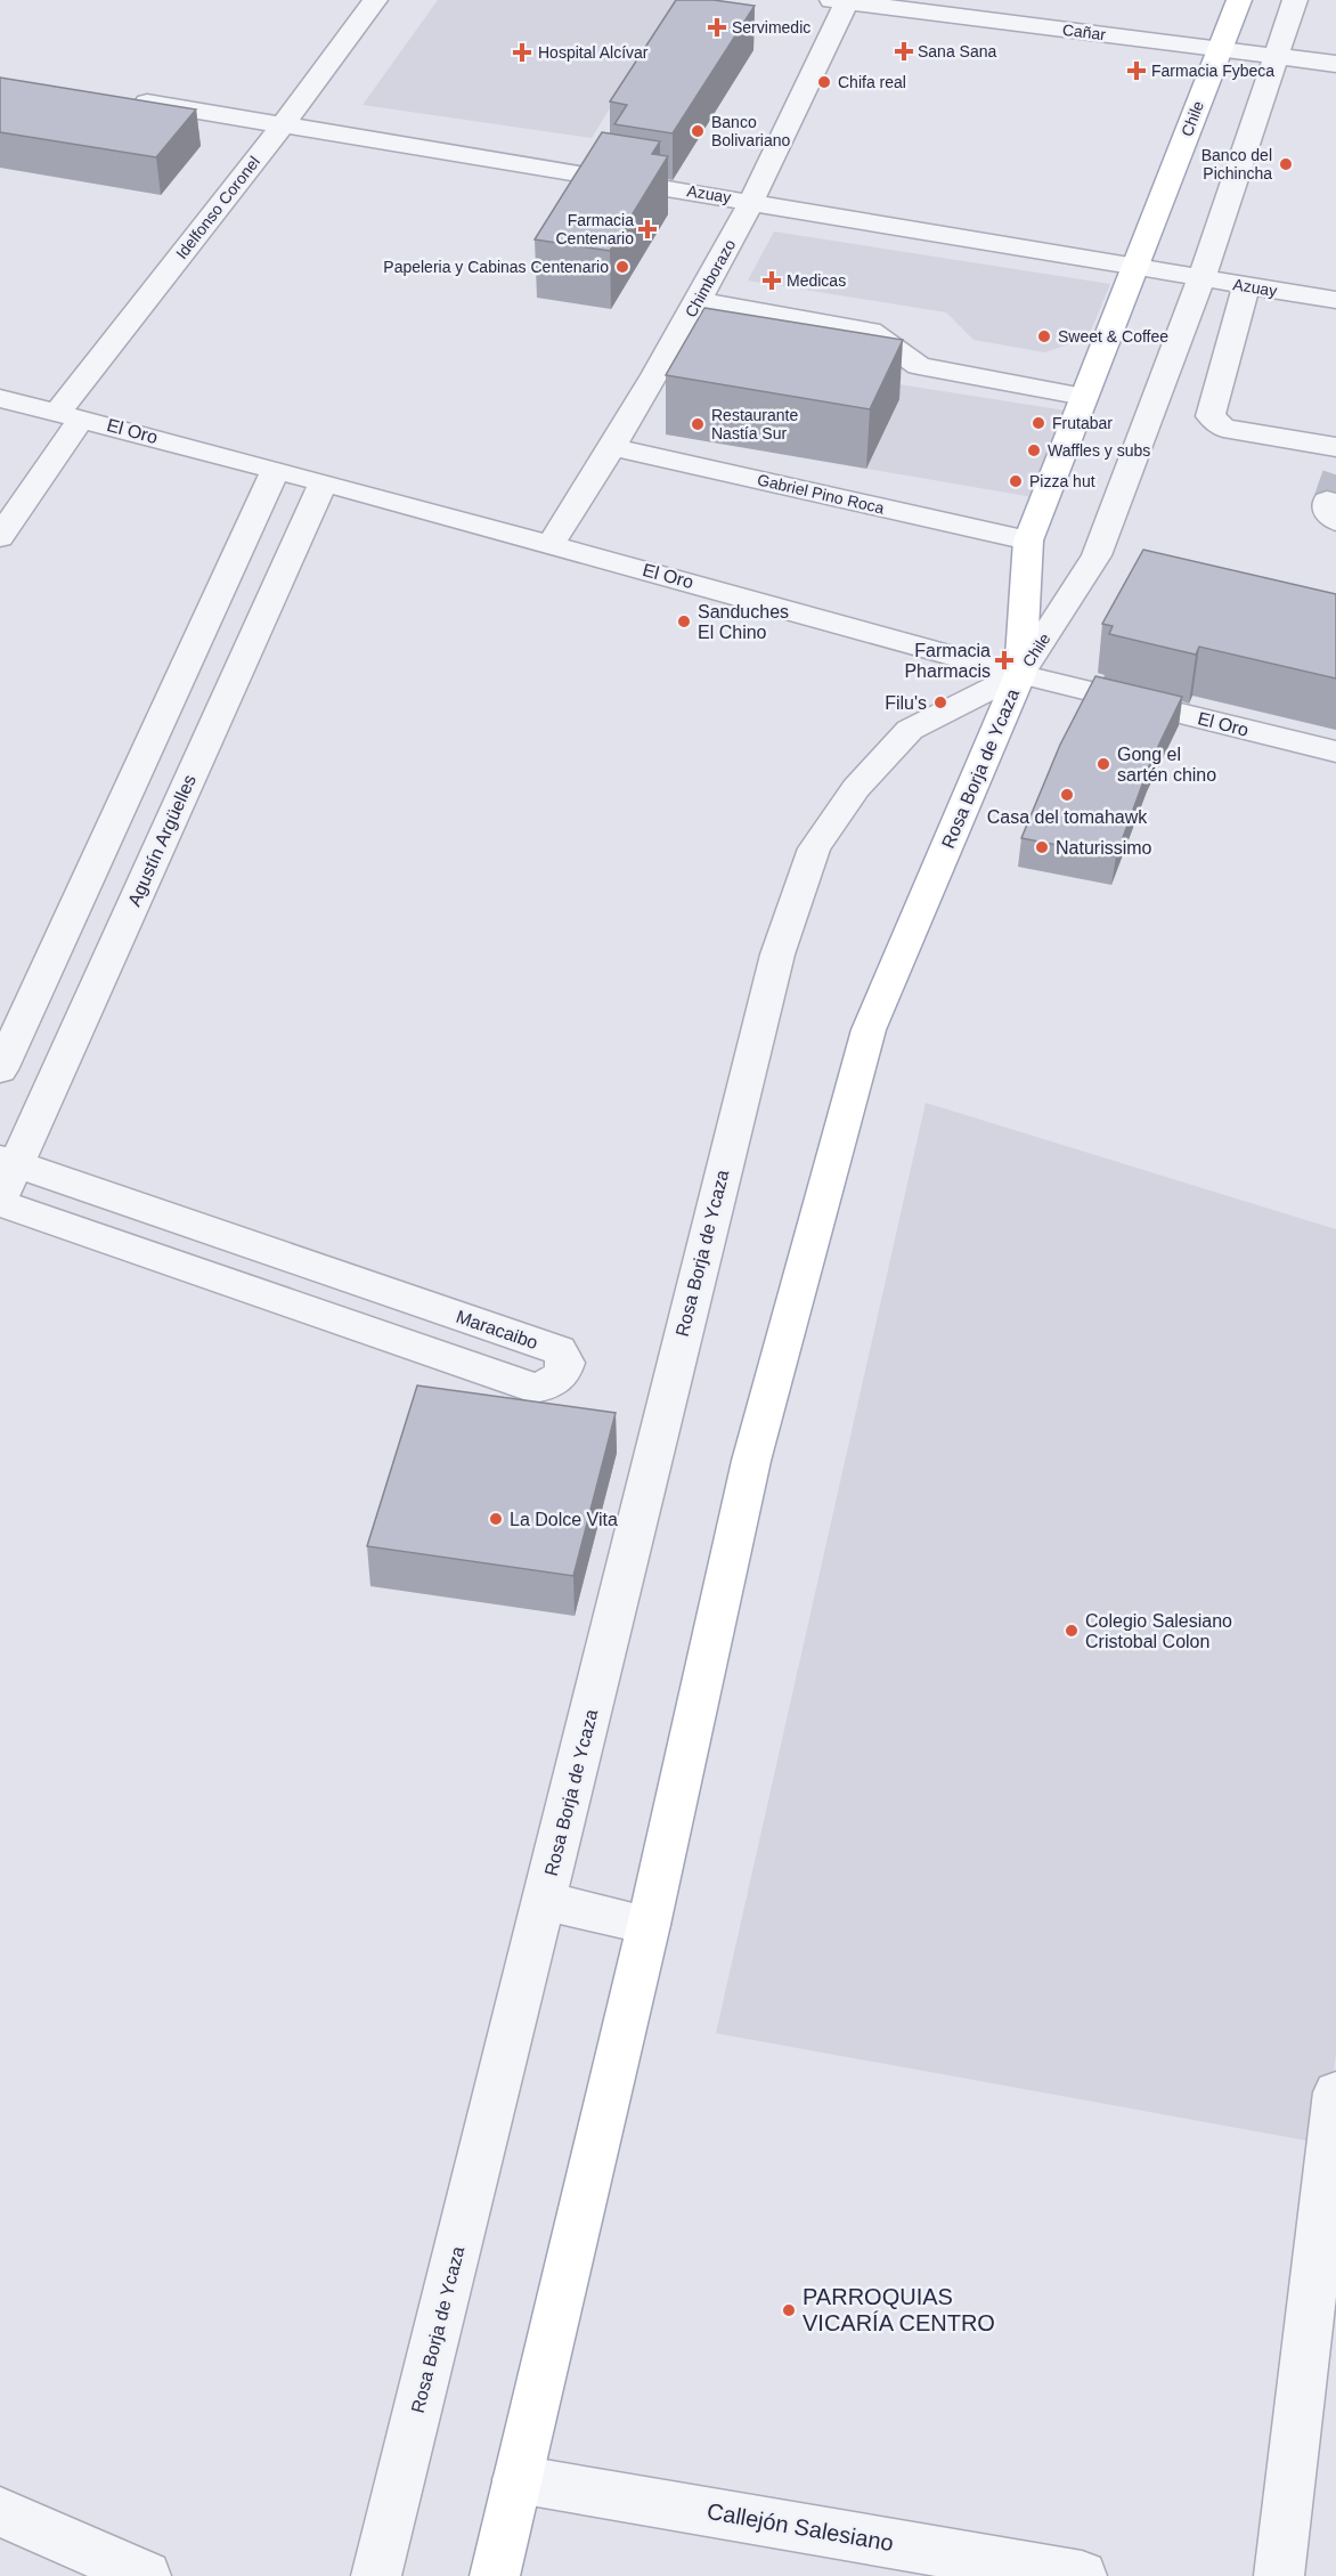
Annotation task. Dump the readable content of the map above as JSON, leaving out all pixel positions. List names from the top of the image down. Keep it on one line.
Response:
{"streets":{"main road":["Chile","Rosa Borja de Ycaza"],"street":["Cañar","Azuay","Idelfonso Coronel","Chimborazo","El Oro","Gabriel Pino Roca","Agustín Argüelles","Maracaibo","Callejón Salesiano"]},"crossings":[["Cañar","Chile"],["Cañar","Chimborazo"],["Chile","Azuay"],["Chile","El Oro"],["Chile","Gabriel Pino Roca"],["Chile","Rosa Borja de Ycaza"],["Azuay","Idelfonso Coronel"],["Azuay","Chimborazo"],["Idelfonso Coronel","El Oro"],["Chimborazo","El Oro"],["Chimborazo","Gabriel Pino Roca"],["El Oro","Rosa Borja de Ycaza"],["El Oro","Agustín Argüelles"],["Rosa Borja de Ycaza","Callejón Salesiano"],["Agustín Argüelles","Maracaibo"]],"places":{"health":["Servimedic","Sana Sana","Hospital Alcívar","Farmacia Fybeca","Farmacia Centenario","Medicas","Farmacia Pharmacis"],"other":["Chifa real","Banco Bolivariano","Banco del Pichincha","Papeleria y Cabinas Centenario","Sweet & Coffee","Frutabar","Restaurante Nastía Sur","Waffles y subs","Pizza hut","Sanduches El Chino","Filu's","Gong el sartén chino","Casa del tomahawk","Naturissimo","La Dolce Vita","Colegio Salesiano Cristobal Colon","PARROQUIAS VICARÍA CENTRO"]}}
